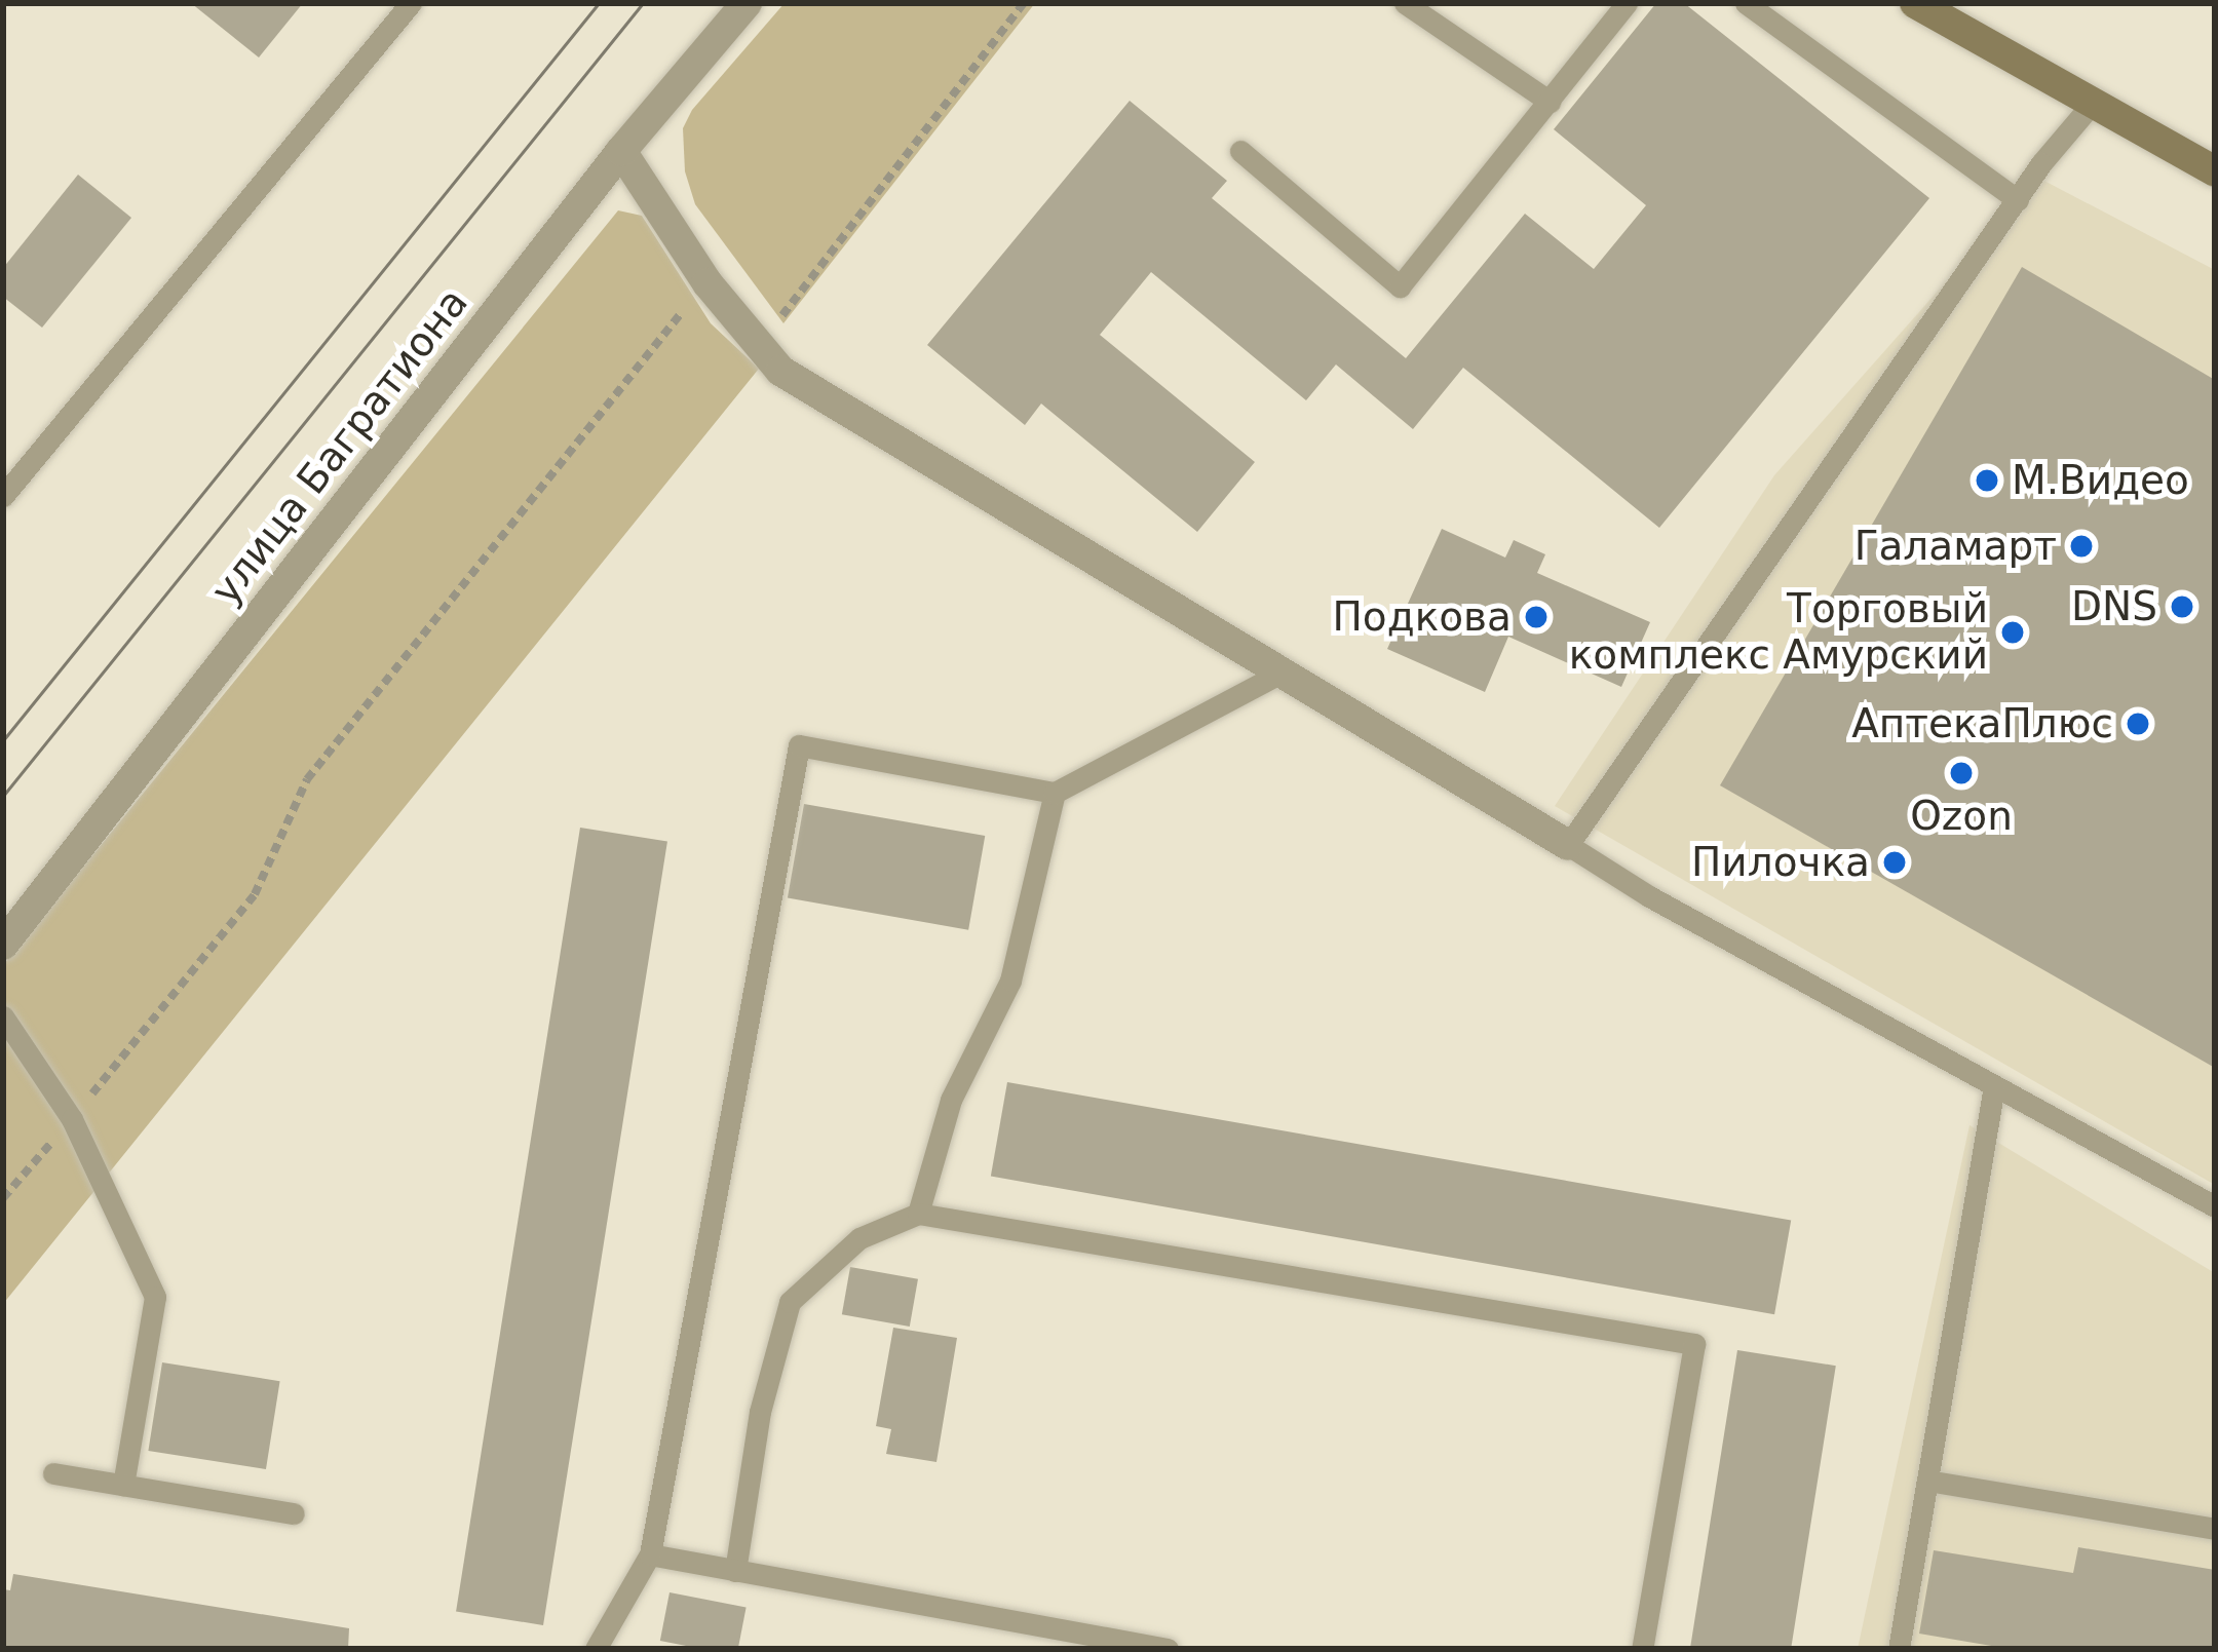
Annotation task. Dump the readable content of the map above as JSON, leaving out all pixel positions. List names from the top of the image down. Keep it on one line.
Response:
{"streets":{"street":["улица Багратиона"]},"places":["М.Видео","Галамарт","DNS","Подкова","Торговый комплекс Амурский","АптекаПлюс","Ozon","Пилочка"]}
